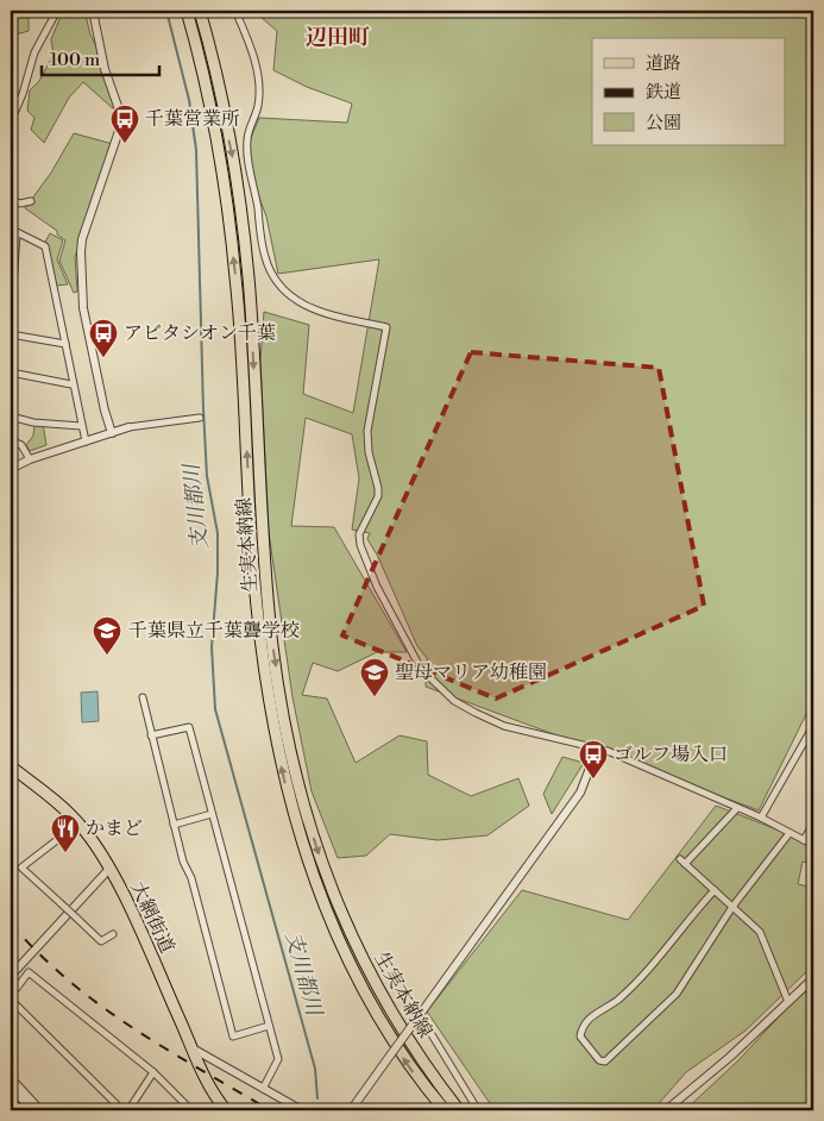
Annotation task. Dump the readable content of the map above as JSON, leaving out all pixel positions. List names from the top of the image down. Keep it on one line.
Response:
{"streets":{"main road":["生実本納線","大網街道"]},"districts":["辺田町"],"water":["支川都川"],"places":{"bus stop":["千葉営業所","アビタシオン千葉","ゴルフ場入口"],"school or university":["千葉県立千葉聾学校","聖母マリア幼稚園"],"restaurant":["かまど"]},"legend":["道路","鉄道","公園"],"scale_bar":"100 m"}
